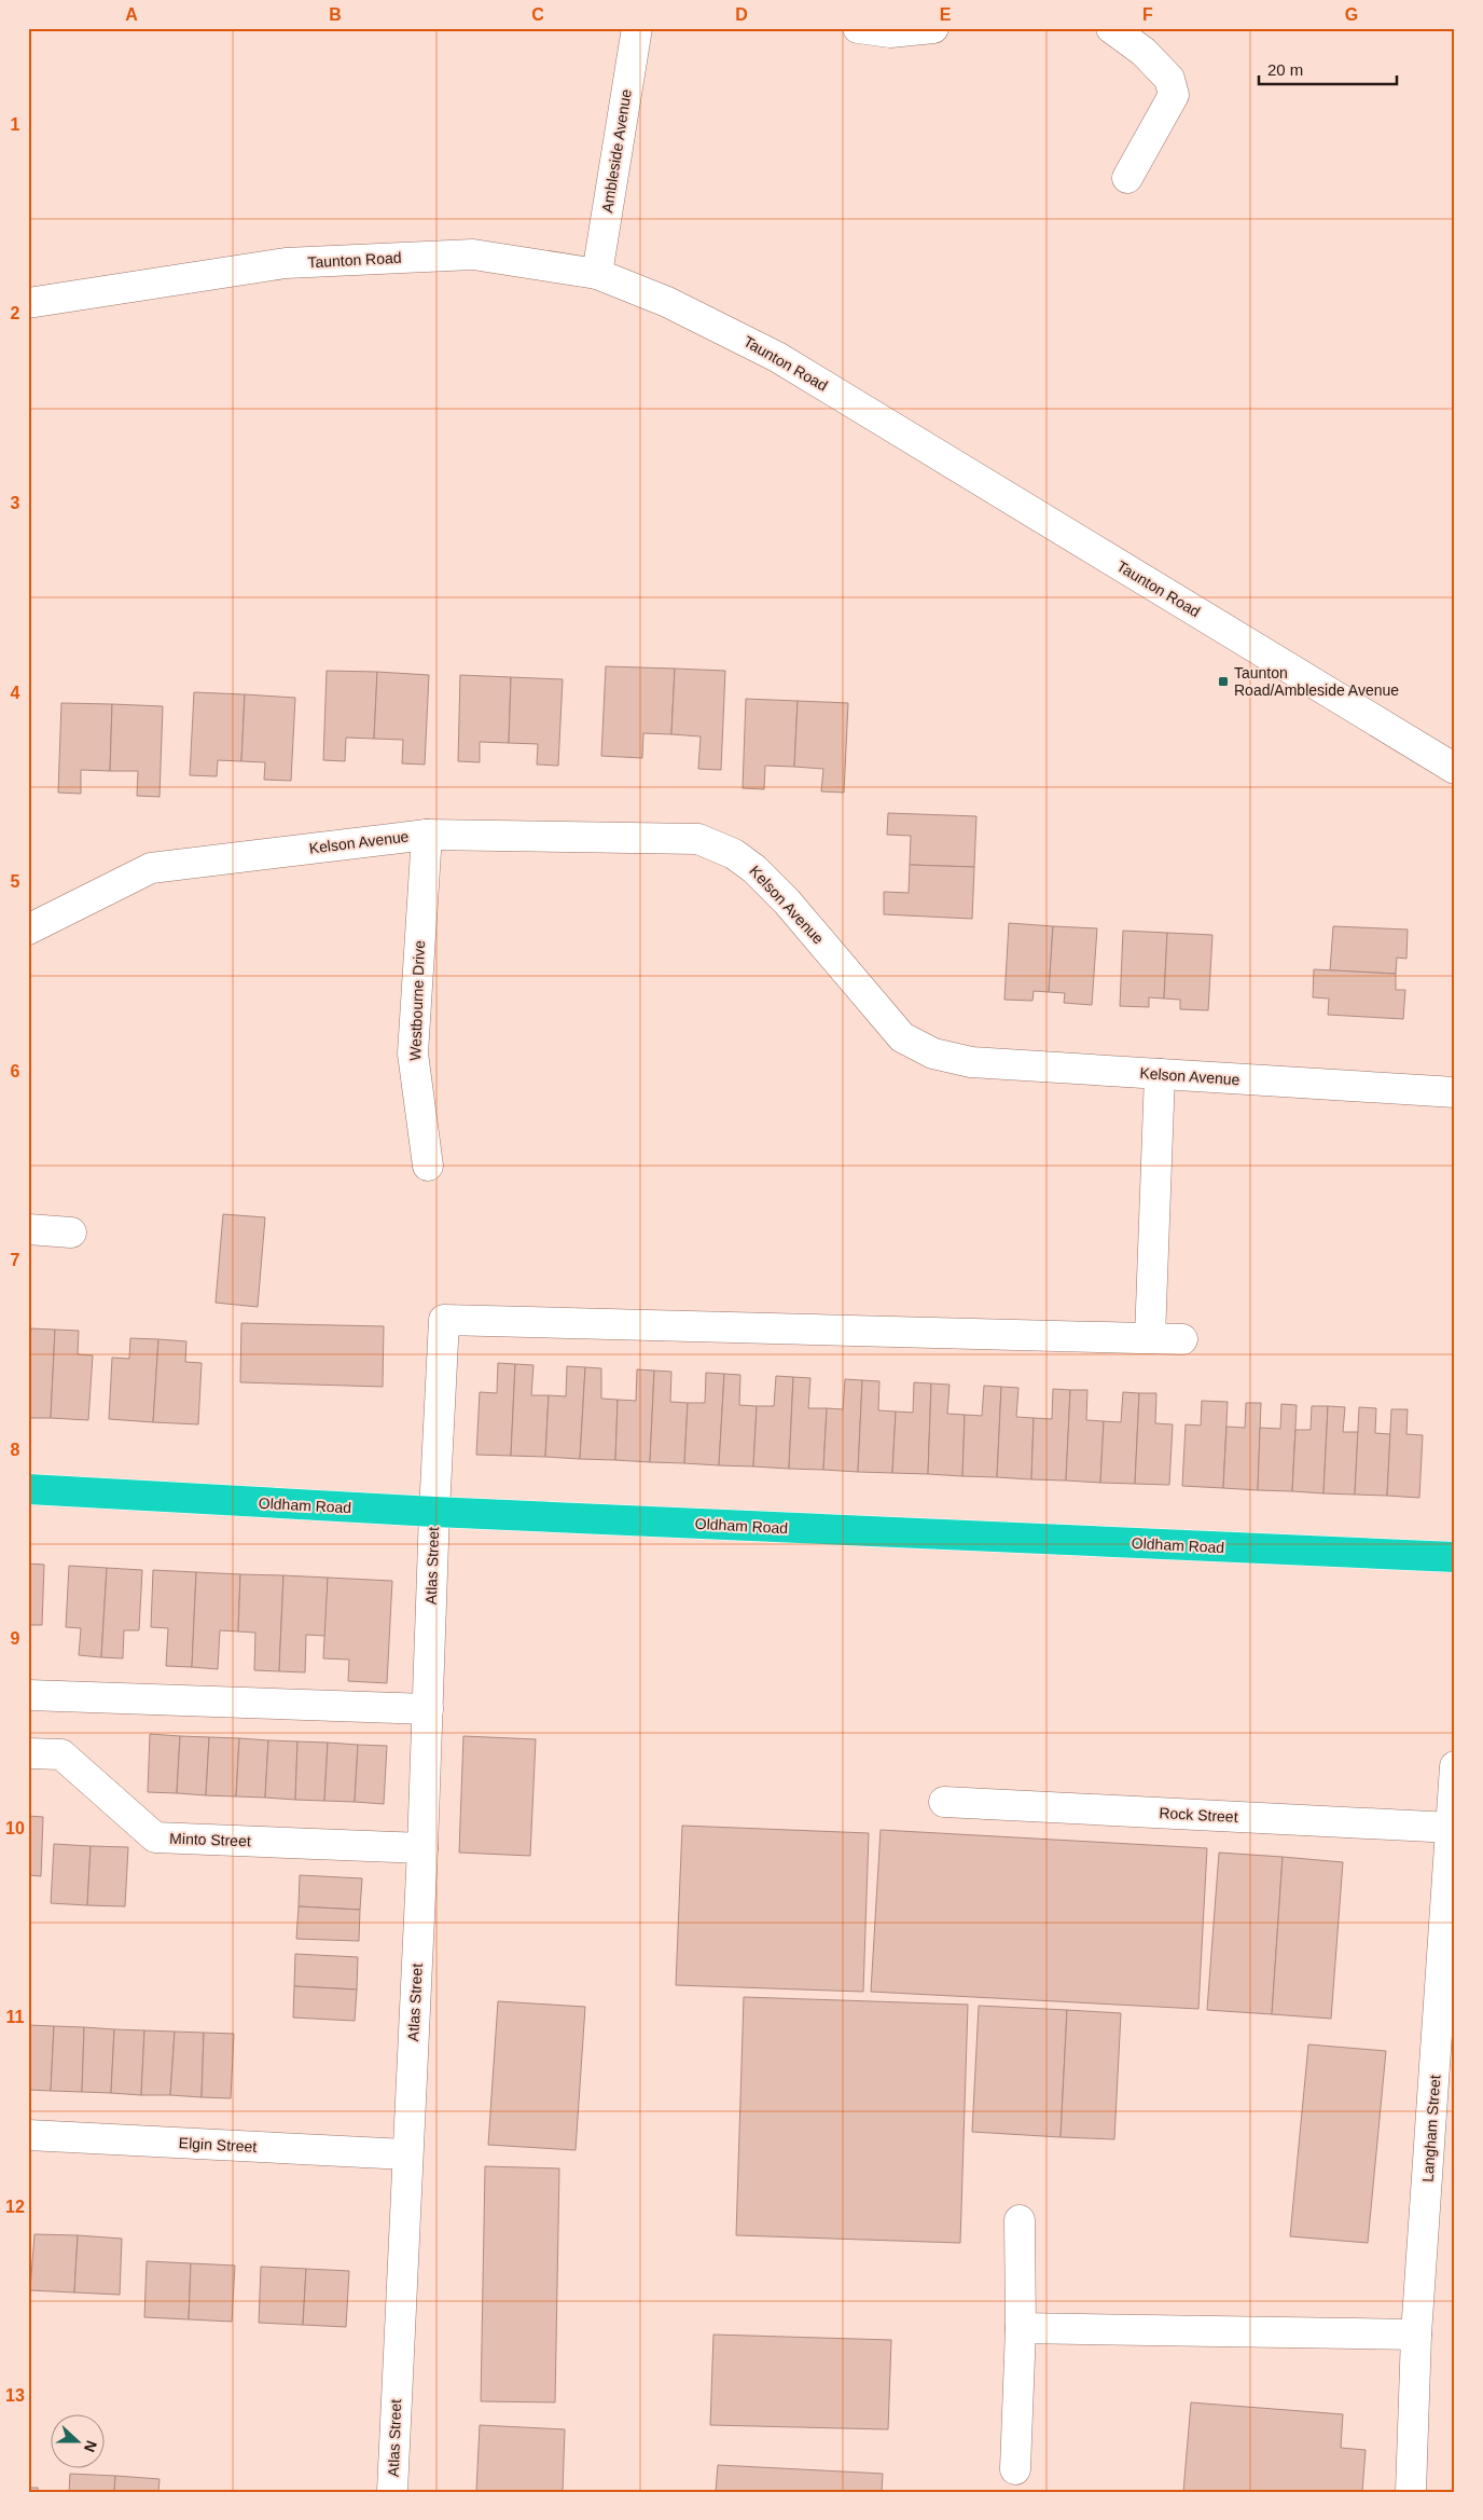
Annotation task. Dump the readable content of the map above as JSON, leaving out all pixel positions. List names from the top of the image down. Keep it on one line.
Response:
{"streets":{"highway":["Oldham Road"],"street":["Ambleside Avenue","Taunton Road","Kelson Avenue","Westbourne Drive","Atlas Street","Rock Street","Minto Street","Langham Street","Elgin Street"]},"crossings":[["Ambleside Avenue","Taunton Road"],["Kelson Avenue","Westbourne Drive"],["Oldham Road","Atlas Street"],["Atlas Street","Minto Street"],["Atlas Street","Elgin Street"],["Rock Street","Langham Street"]],"places":{"transit":["Taunton Road/Ambleside Avenue"]},"scale_bar":"20 m","north":"right","grid":{"columns":["A","B","C","D","E","F","G"],"rows":["1","2","3","4","5","6","7","8","9","10","11","12","13"]}}
